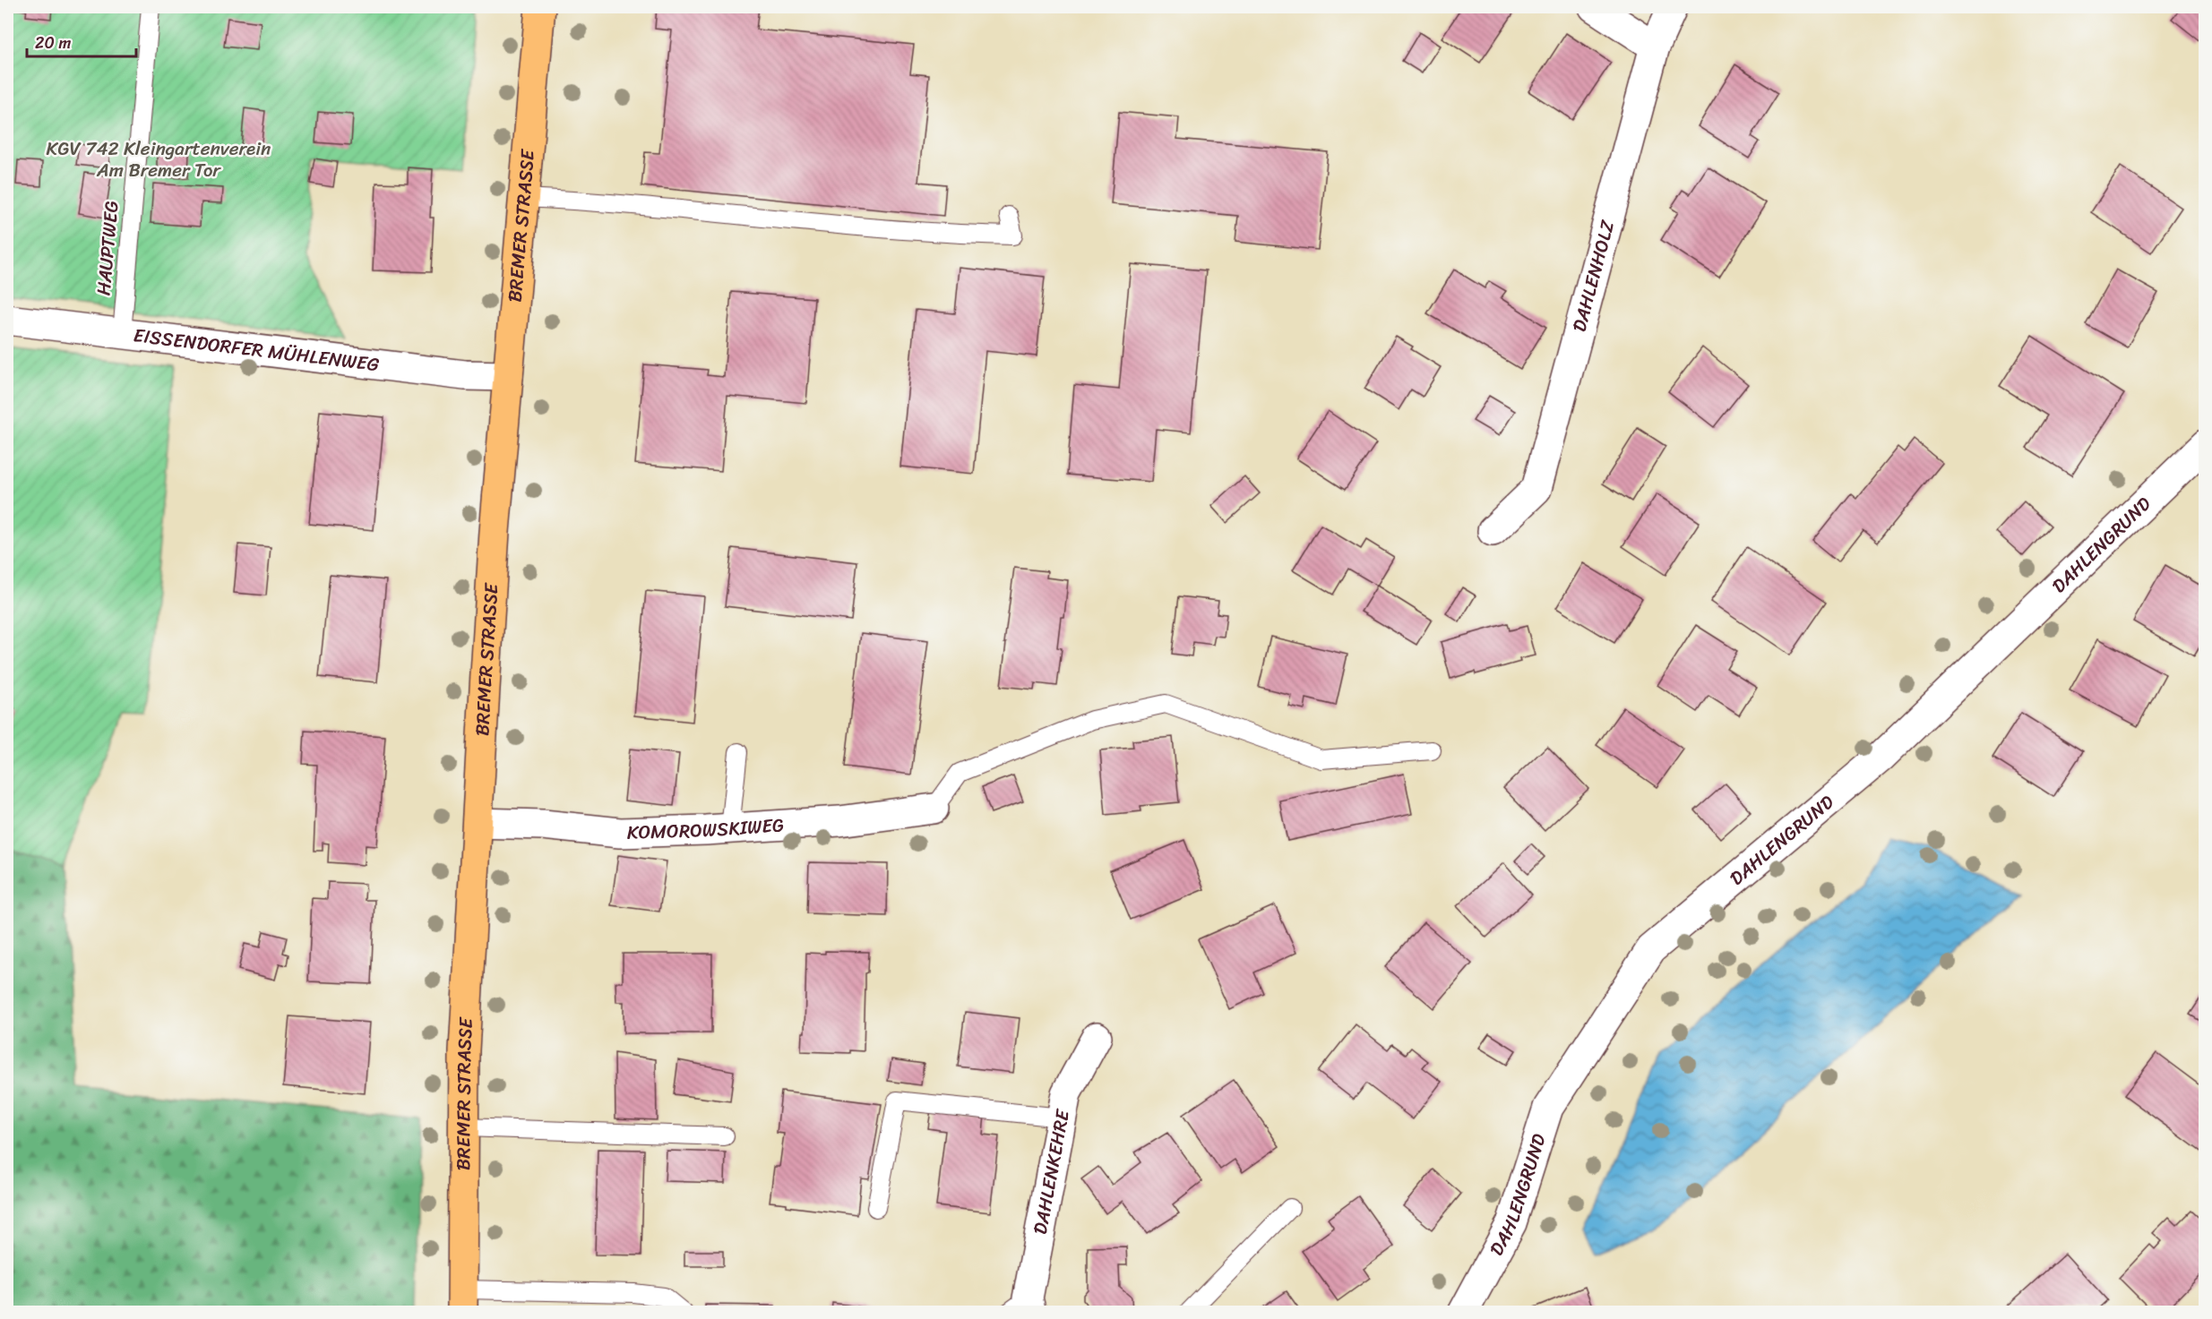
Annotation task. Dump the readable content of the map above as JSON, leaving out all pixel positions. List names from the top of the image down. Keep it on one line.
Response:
{"streets":{"main road":["BREMER STRASSE"],"street":["DAHLENHOLZ","EISSENDORFER MÜHLENWEG","DAHLENGRUND","KOMOROWSKIWEG","DAHLENKEHRE"],"lane":["HAUPTWEG"]},"crossings":[["BREMER STRASSE","EISSENDORFER MÜHLENWEG"],["BREMER STRASSE","KOMOROWSKIWEG"],["HAUPTWEG","EISSENDORFER MÜHLENWEG"]],"parks":["KGV 742 Kleingartenverein Am Bremer Tor"],"scale_bar":"20 m"}
